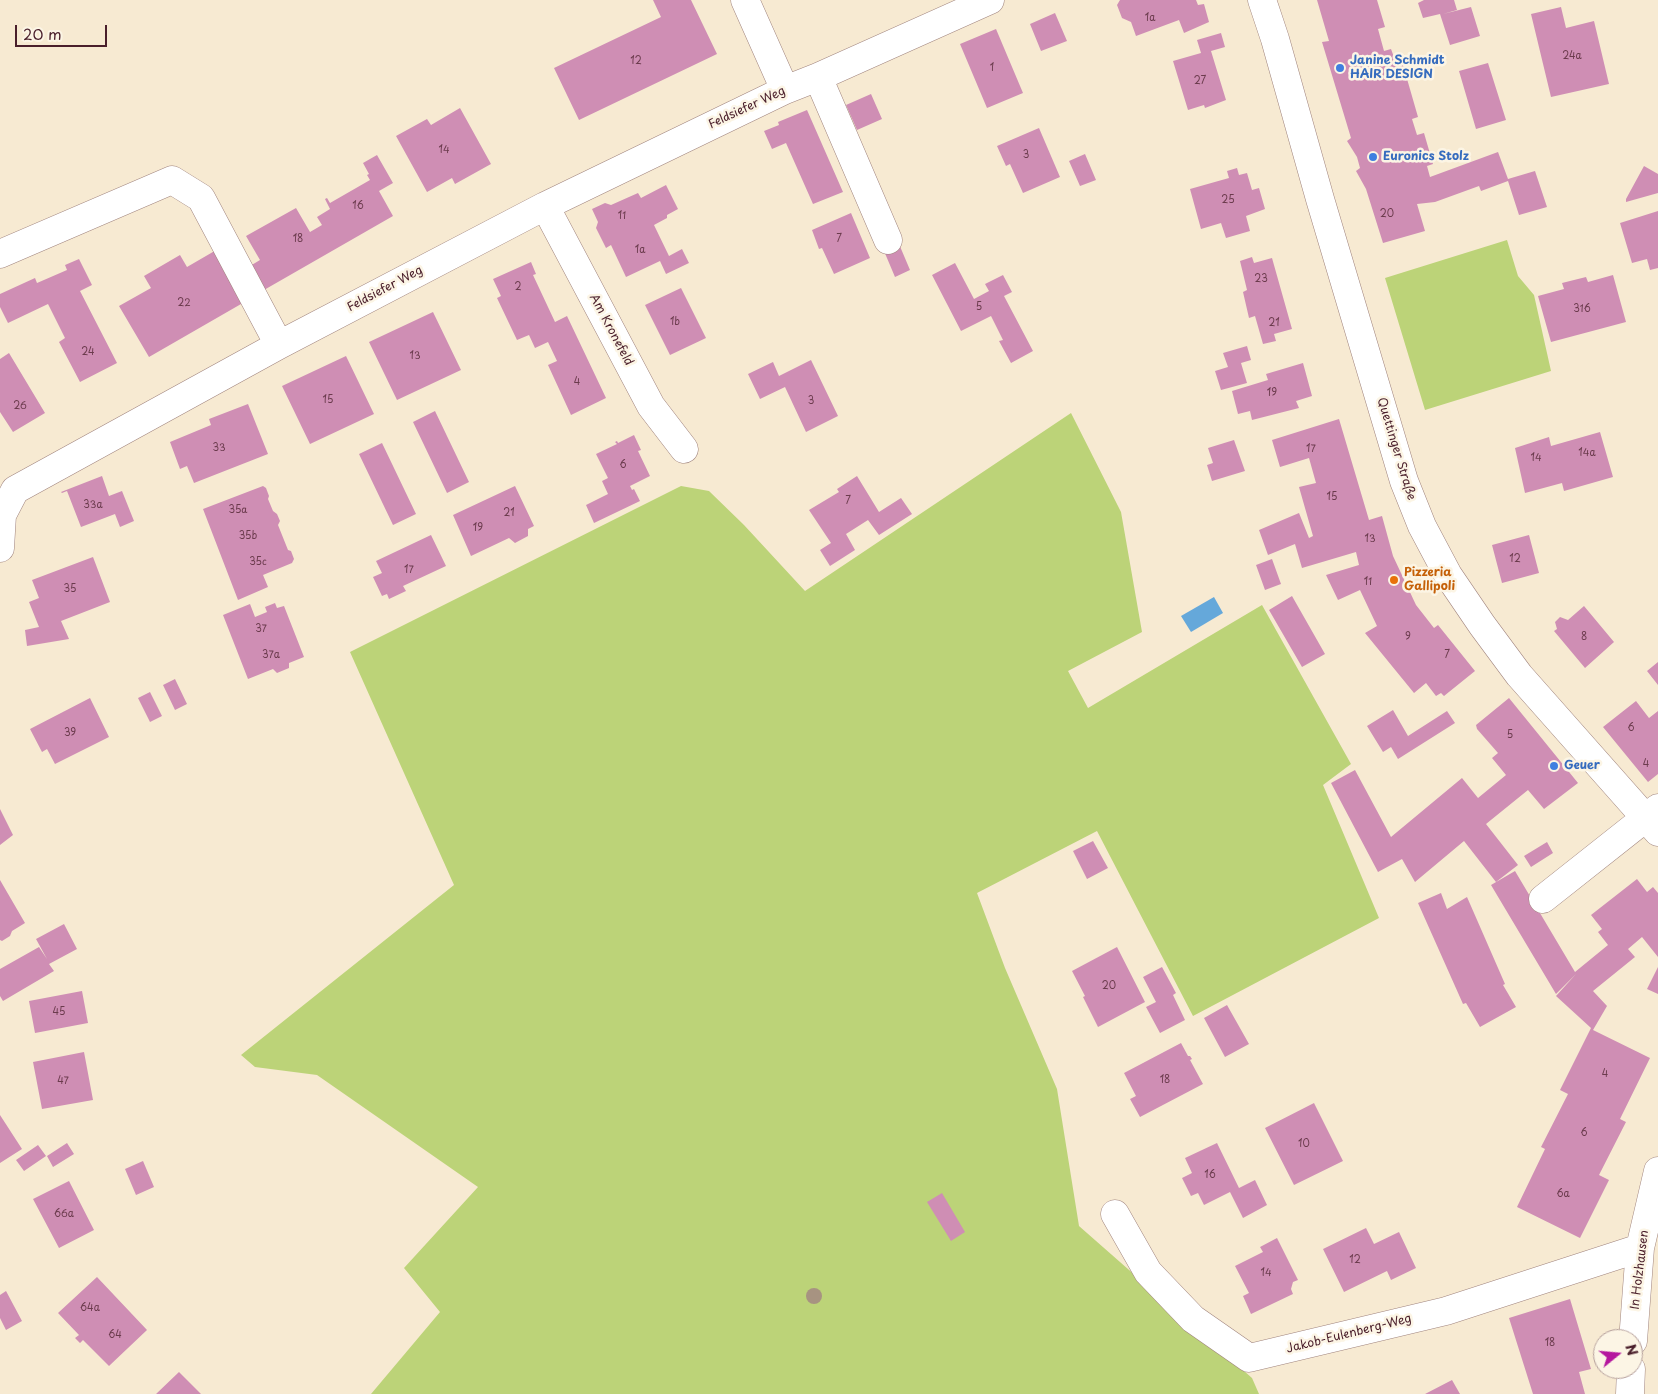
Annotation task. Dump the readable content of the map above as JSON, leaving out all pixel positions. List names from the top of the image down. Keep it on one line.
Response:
{"streets":{"street":["Feldsiefer Weg","Am Kronefeld","Quettinger Straße","In Holzhausen","Jakob-Eulenberg-Weg"]},"crossings":[["Feldsiefer Weg","Am Kronefeld"],["In Holzhausen","Jakob-Eulenberg-Weg"]],"places":["Janine Schmidt HAIR DESIGN","Euronics Stolz","Pizzeria Gallipoli","Geuer"],"house_numbers":["1a","24a","12","1","27","14","3","25","16","20","11","18","7","1a","23","2","22","5","316","1b","21","24","13","4","19","15","3","26","33","17","14a","14","6","15","7","33a","35a","21","19","35b","13","12","35c","17","11","35","37","9","8","37a","7","6","39","5","4","20","45","4","18","47","6","10","16","6a","66a","12","14","64a","64","18"],"scale_bar":"20 m","north":"right"}
